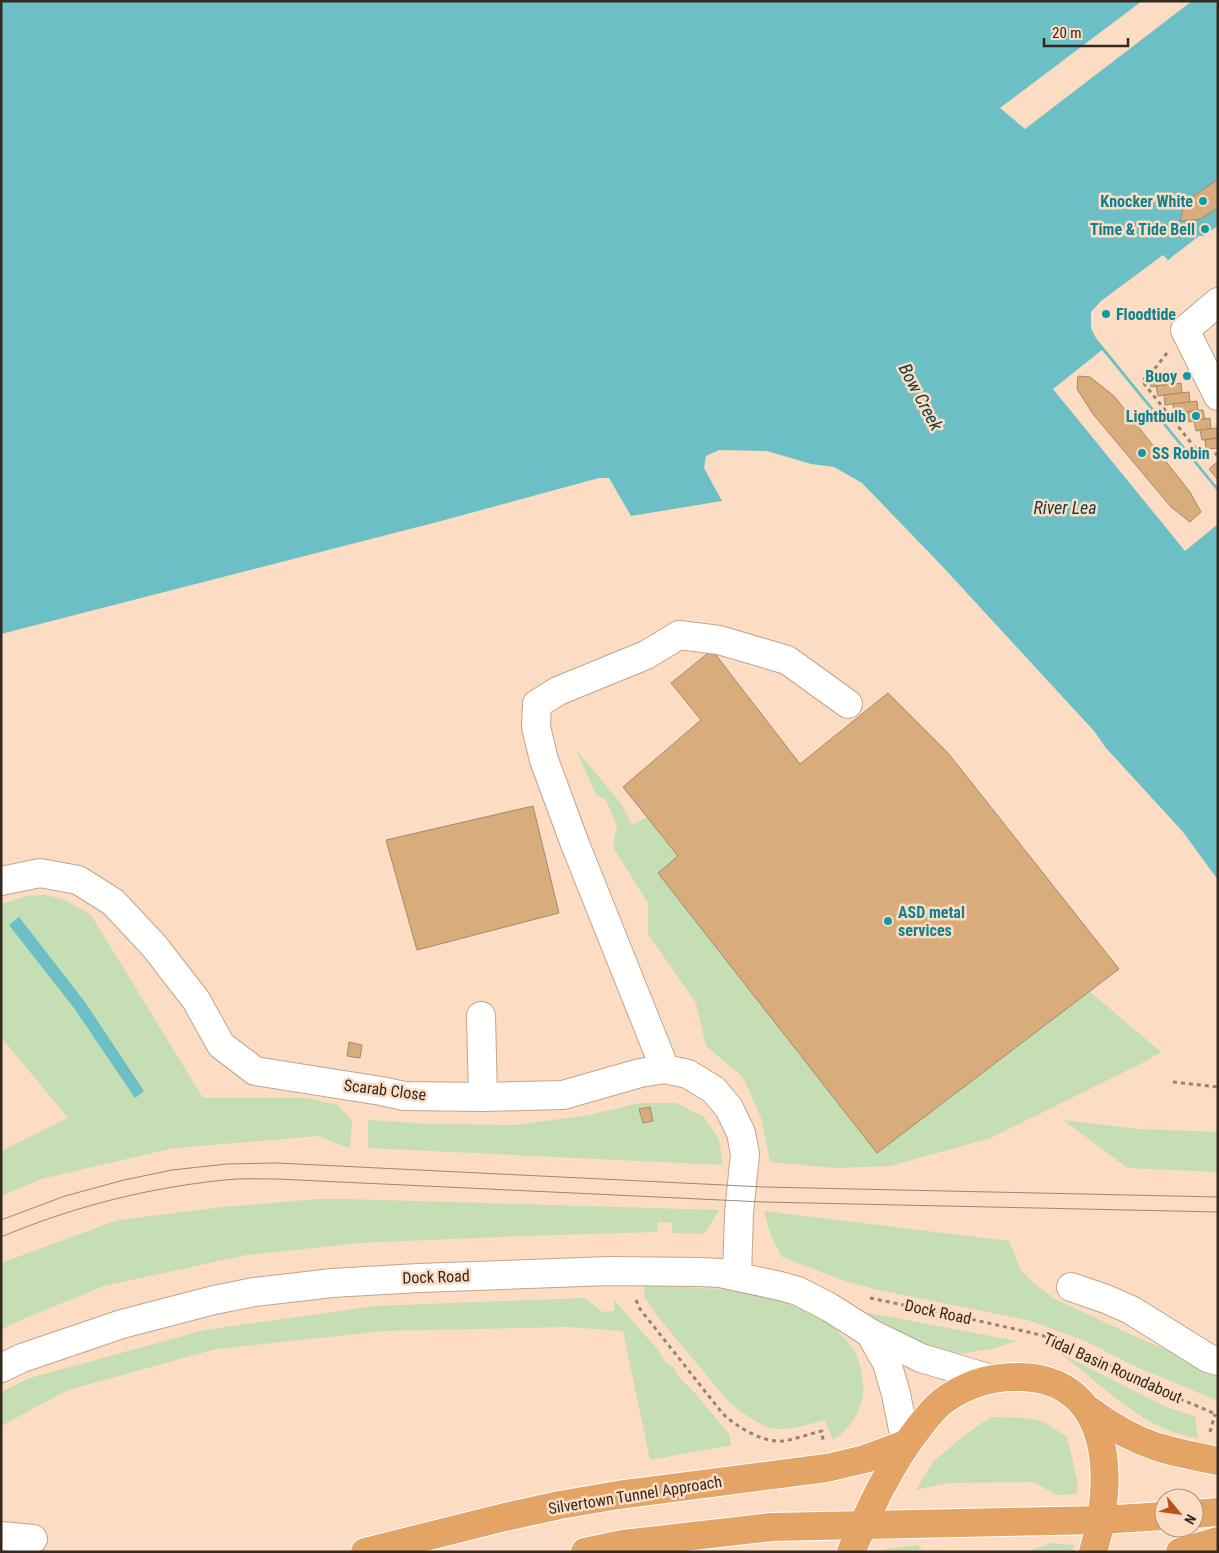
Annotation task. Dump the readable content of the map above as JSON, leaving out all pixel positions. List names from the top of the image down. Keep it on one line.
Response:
{"streets":{"highway":["Silvertown Tunnel Approach"],"street":["Scarab Close","Dock Road"],"path":["Tidal Basin Roundabout"]},"crossings":[["Scarab Close","Dock Road"],["Dock Road","Tidal Basin Roundabout"]],"water":["Bow Creek","River Lea"],"places":["Knocker White","Time & Tide Bell","Floodtide","Buoy","Lightbulb","SS Robin","ASD metal services"],"scale_bar":"20 m","north":"bottom right"}
